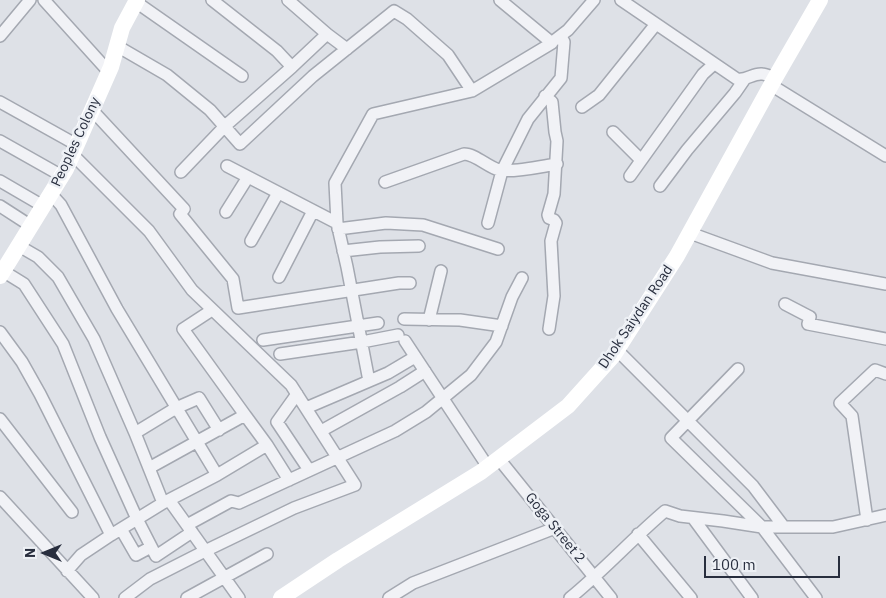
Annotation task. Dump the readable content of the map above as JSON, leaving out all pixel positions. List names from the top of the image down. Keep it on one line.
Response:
{"streets":{"main road":["Peoples Colony","Dhok Saiydan Road"],"street":["Goga Street 2"]},"crossings":[["Dhok Saiydan Road","Goga Street 2"]],"scale_bar":"100 m","north":"left"}
